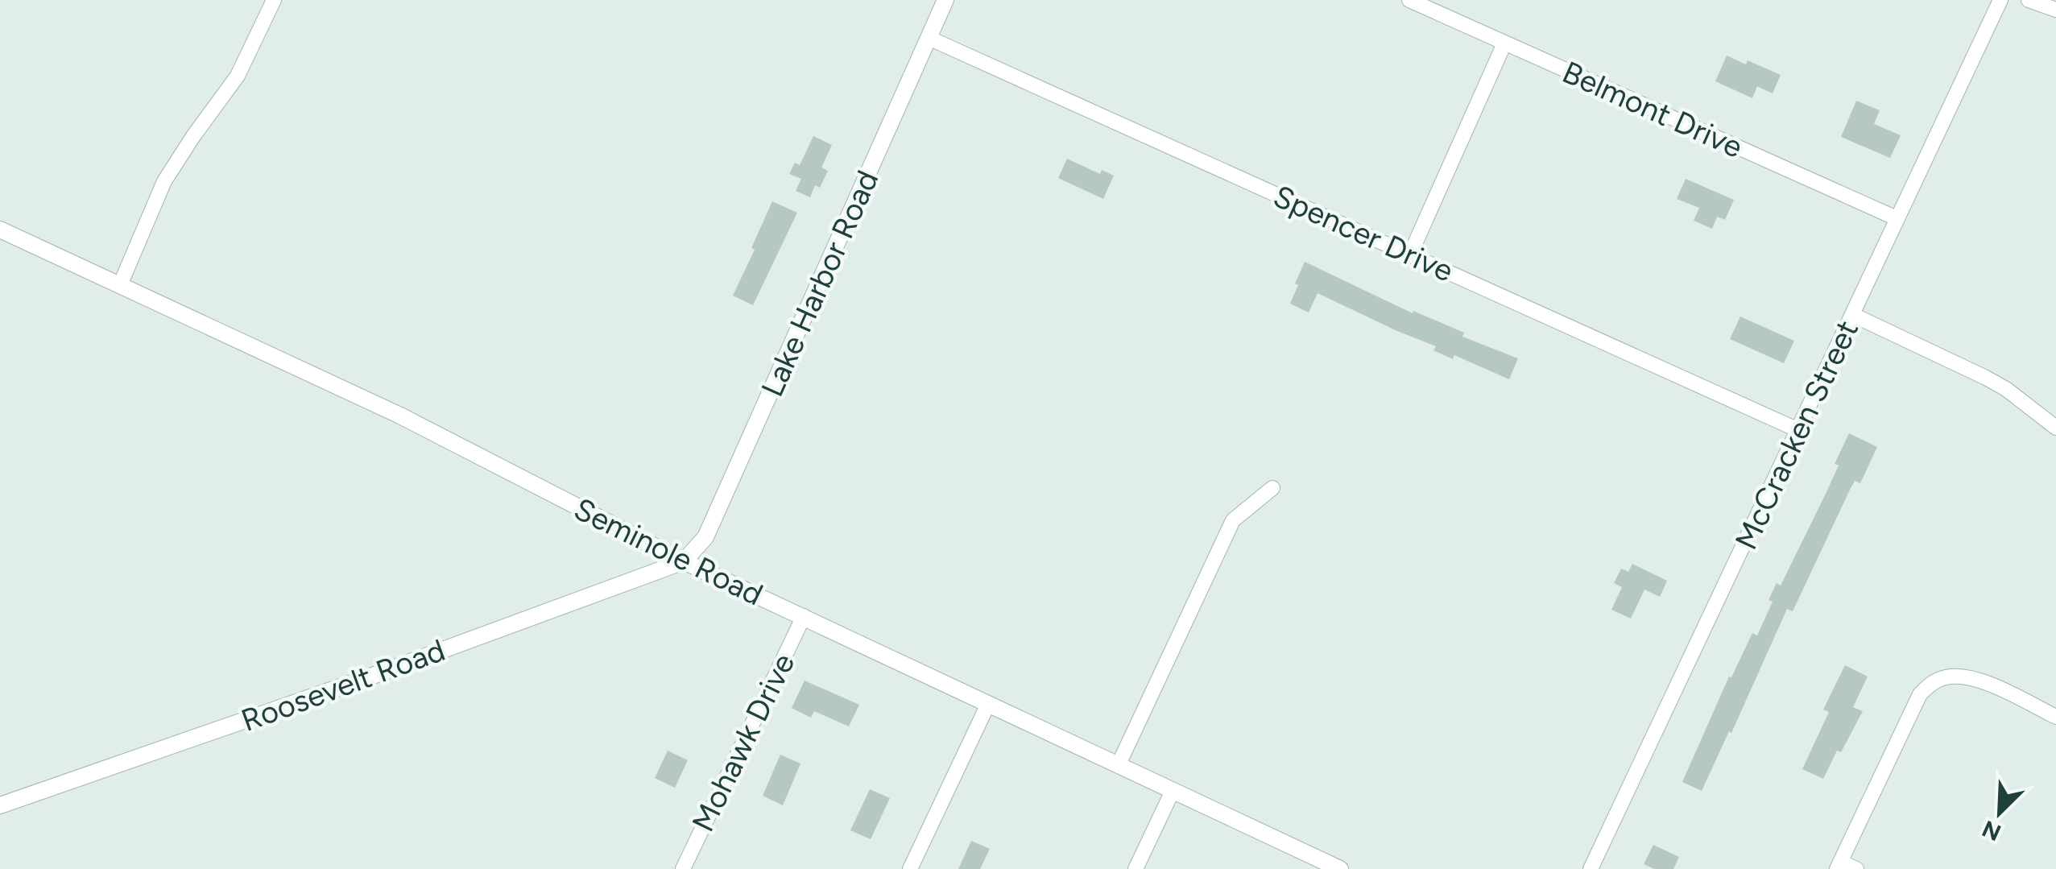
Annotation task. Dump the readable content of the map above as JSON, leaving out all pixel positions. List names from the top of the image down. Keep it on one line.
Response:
{"streets":{"street":["Belmont Drive","Spencer Drive","Lake Harbor Road","McCracken Street","Seminole Road","Roosevelt Road","Mohawk Drive"]},"crossings":[["Belmont Drive","McCracken Street"],["Spencer Drive","Lake Harbor Road"],["Spencer Drive","McCracken Street"],["Lake Harbor Road","Seminole Road"],["Lake Harbor Road","Roosevelt Road"],["Seminole Road","Roosevelt Road"],["Seminole Road","Mohawk Drive"]],"north":"bottom left"}
